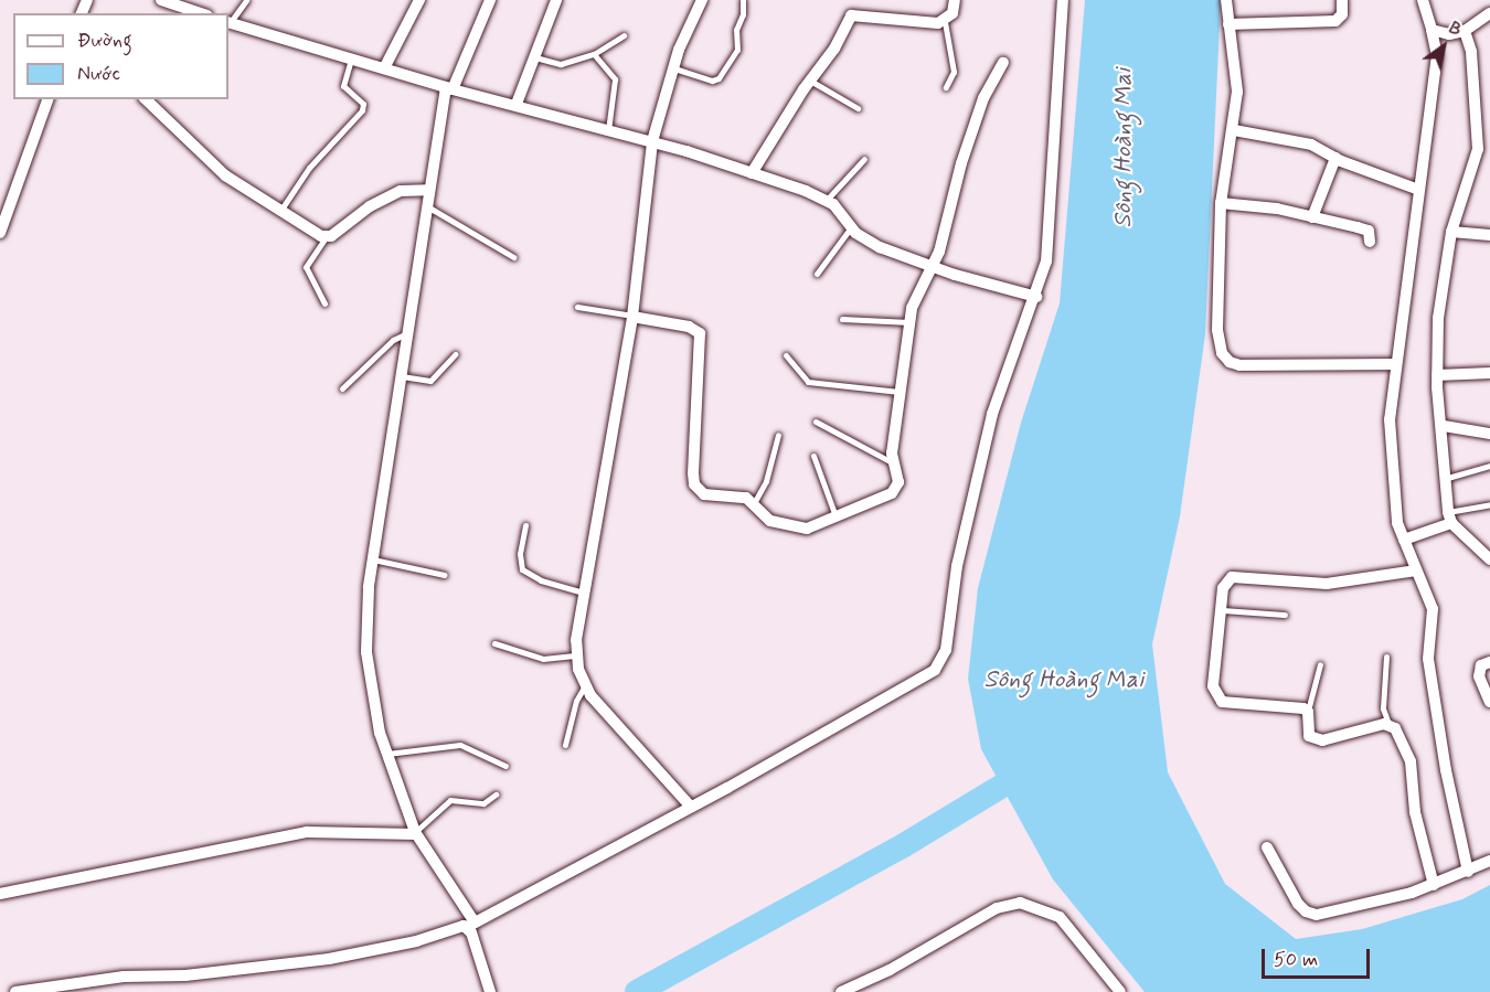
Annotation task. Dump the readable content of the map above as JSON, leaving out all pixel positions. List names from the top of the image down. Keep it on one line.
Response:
{"water":["Sông Hoàng Mai"],"legend":["Đường","Nước"],"scale_bar":"50 m","north":"top right"}
